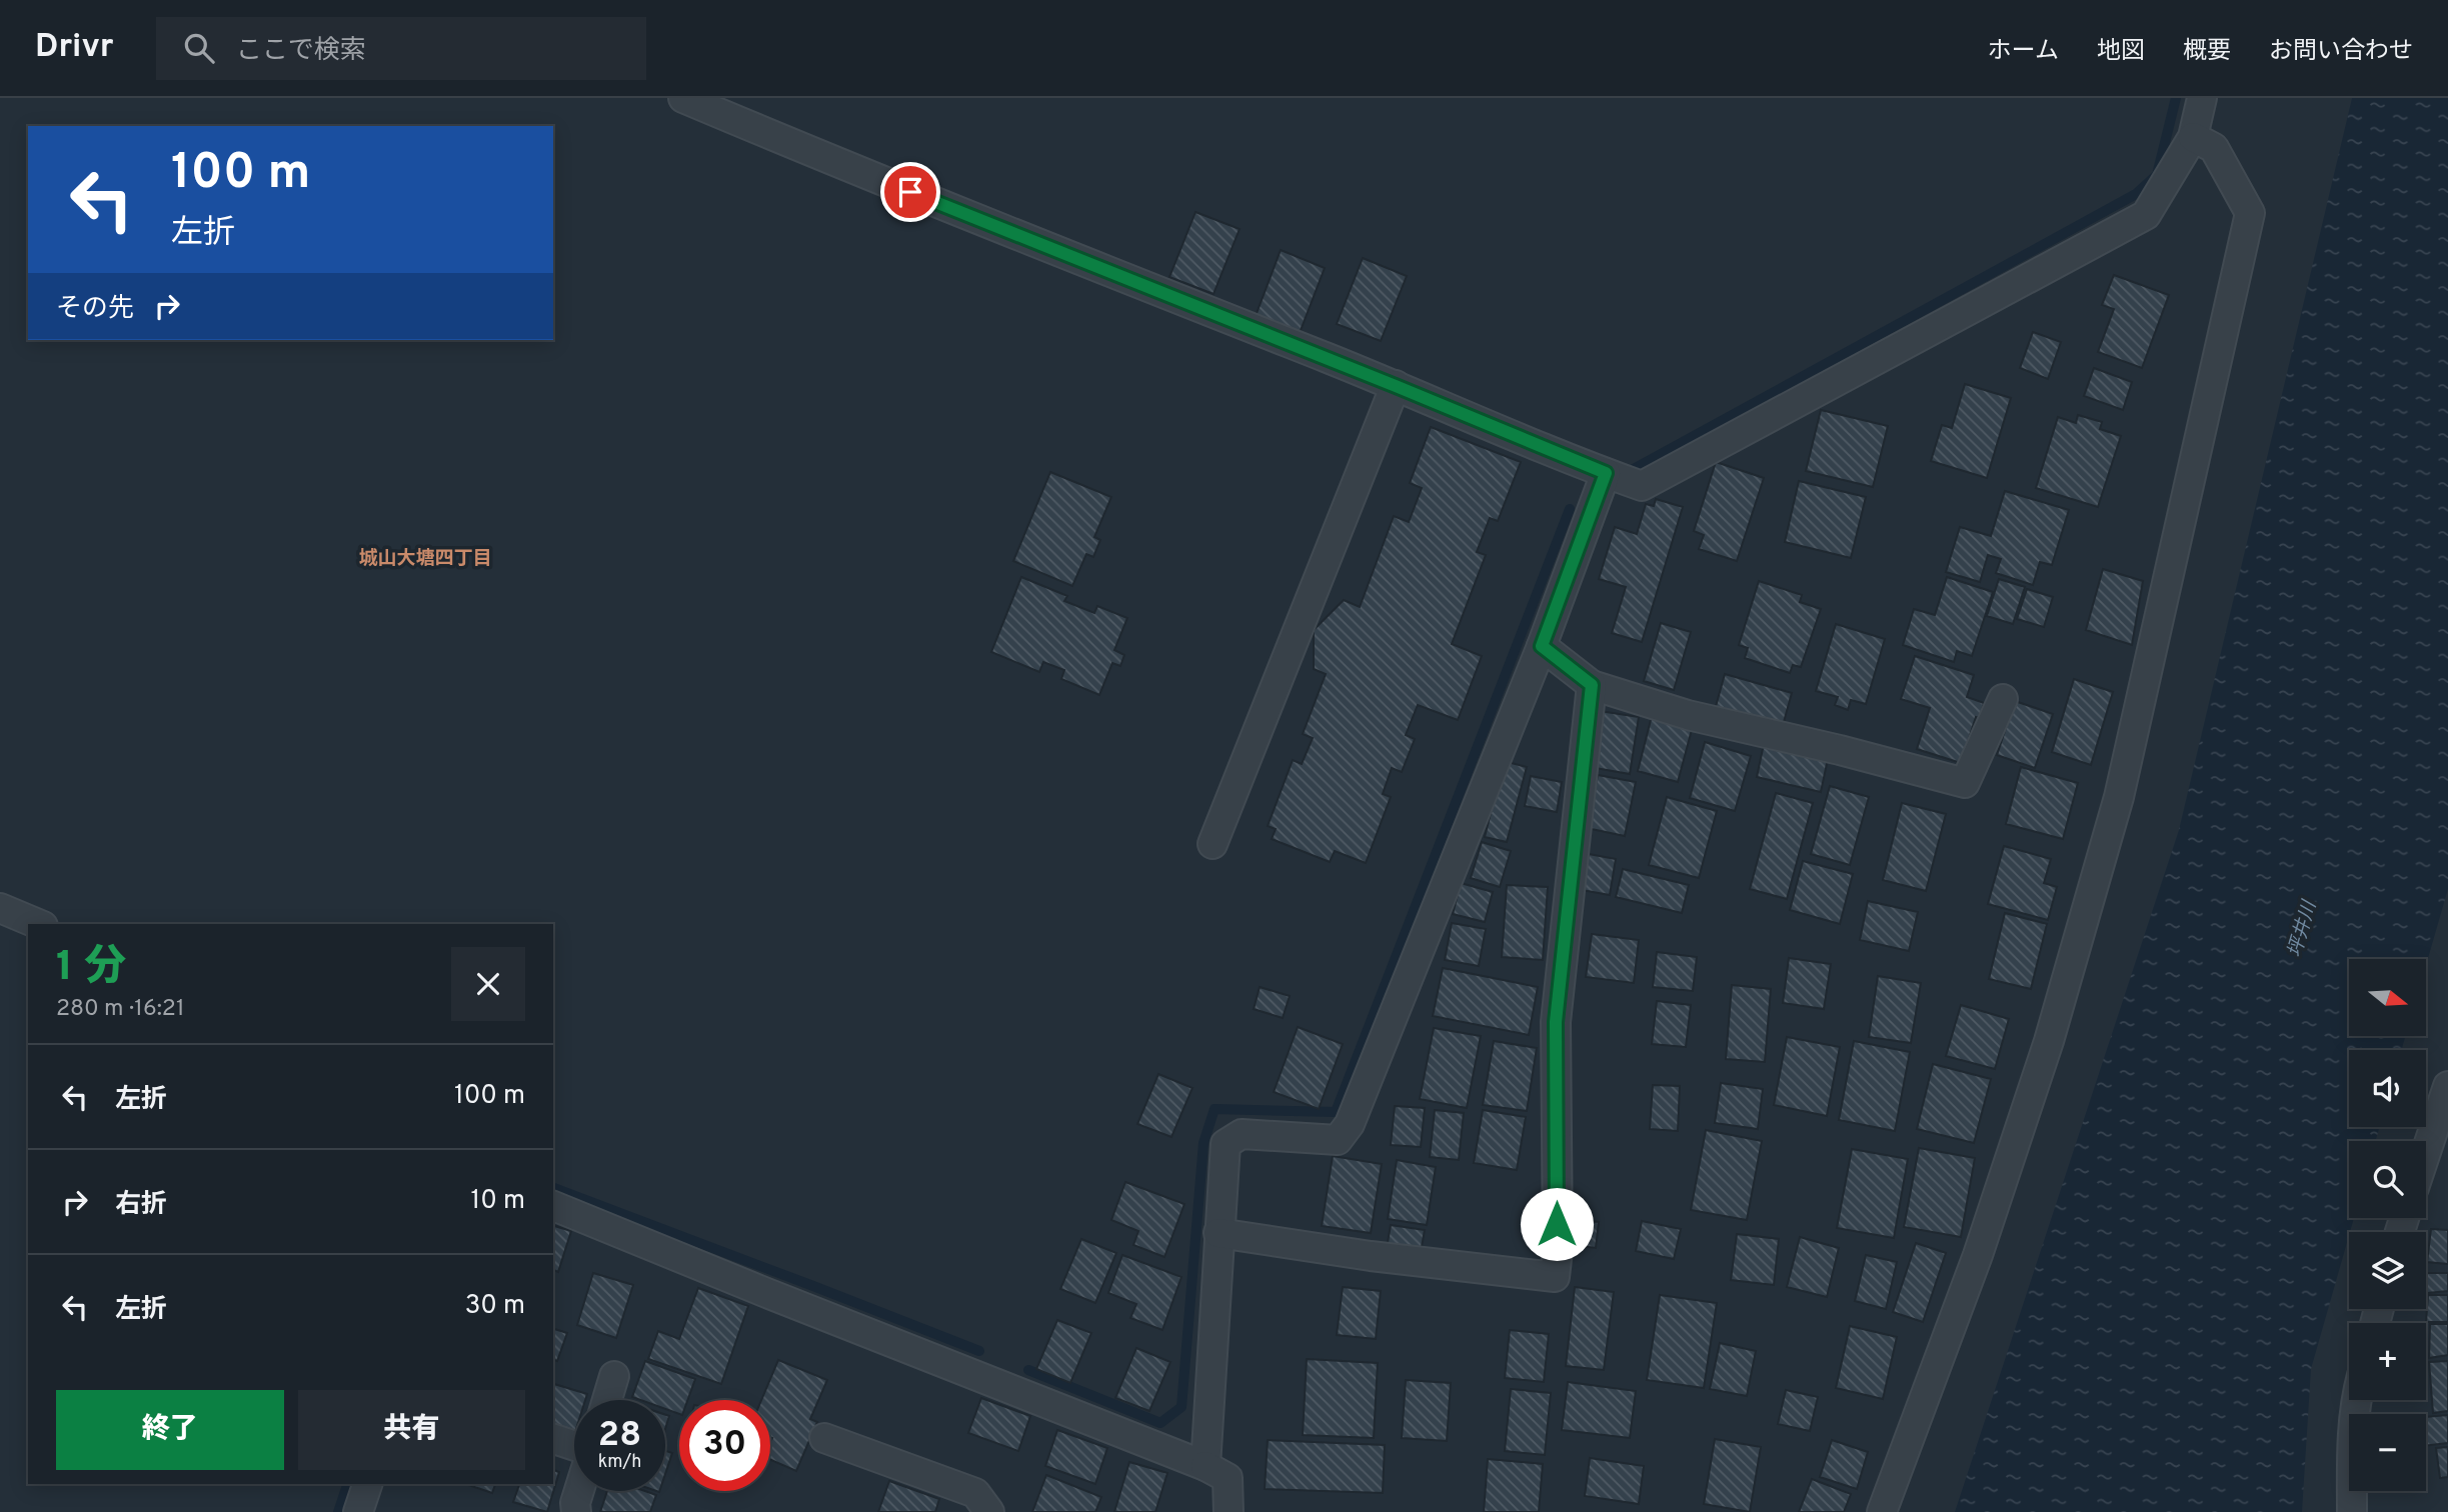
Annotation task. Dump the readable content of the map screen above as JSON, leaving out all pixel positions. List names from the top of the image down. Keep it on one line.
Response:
{"districts":["城山大塘四丁目"],"water":["坪井川"],"north":"right","page":{"header":"Drivr","search":"ここで検索","nav":["ホーム","地図","概要","お問い合わせ"],"turn":["100 m","左折"],"then":"その先","heading":["1 分","280 m · 16:21"],"map_buttons":["+","−"],"list":[{"name":"左折","value":"100 m"},{"name":"右折","value":"10 m"},{"name":"左折","value":"30 m"}],"buttons":["終了","共有"],"speed":"28 km/h","limit":"30"}}
